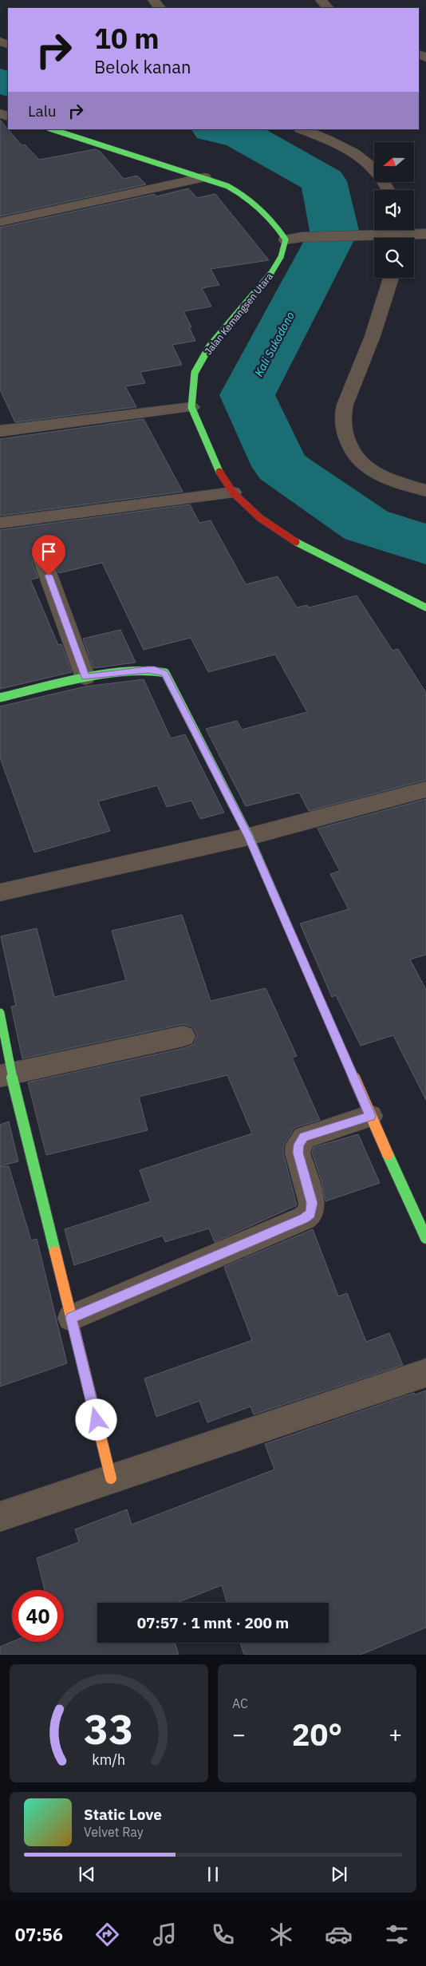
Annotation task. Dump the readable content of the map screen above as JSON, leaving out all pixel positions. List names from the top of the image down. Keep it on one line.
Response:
{"streets":{"street":["Jalan Kemangsen Utara"]},"water":["Kali Sukodono"],"north":"left","page":{"turn":["10 m","Belok kanan"],"then":"Lalu","limit":"40","trip":"07:57 · 1 mnt · 200 m","tile":"AC","heat":["−","20°","+"],"song":["Static Love","Velvet Ray"],"tabs":"07:56","gauge":["33","km/h"]}}
